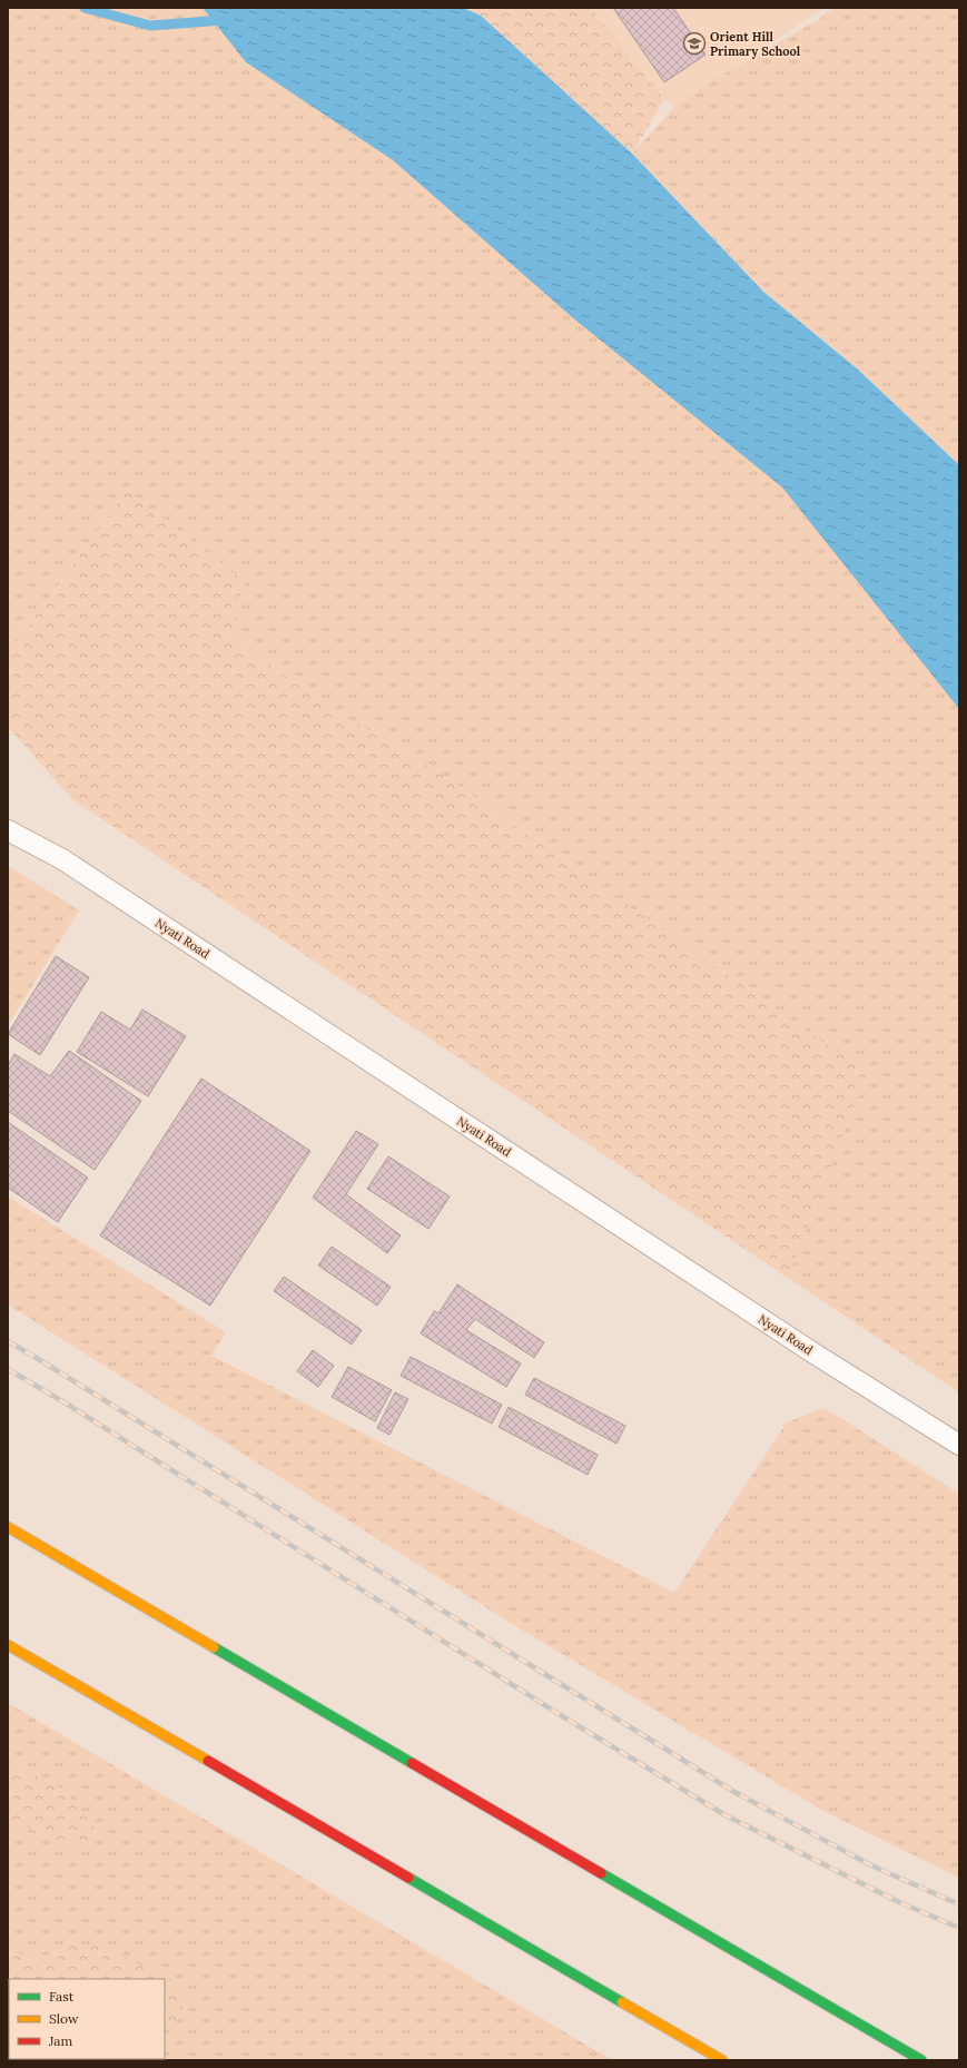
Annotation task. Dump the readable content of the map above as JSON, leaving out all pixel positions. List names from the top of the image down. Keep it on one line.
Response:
{"streets":{"lane":["Nyati Road"]},"places":{"school or university":["Orient Hill Primary School"]},"legend":["Fast","Slow","Jam"]}
